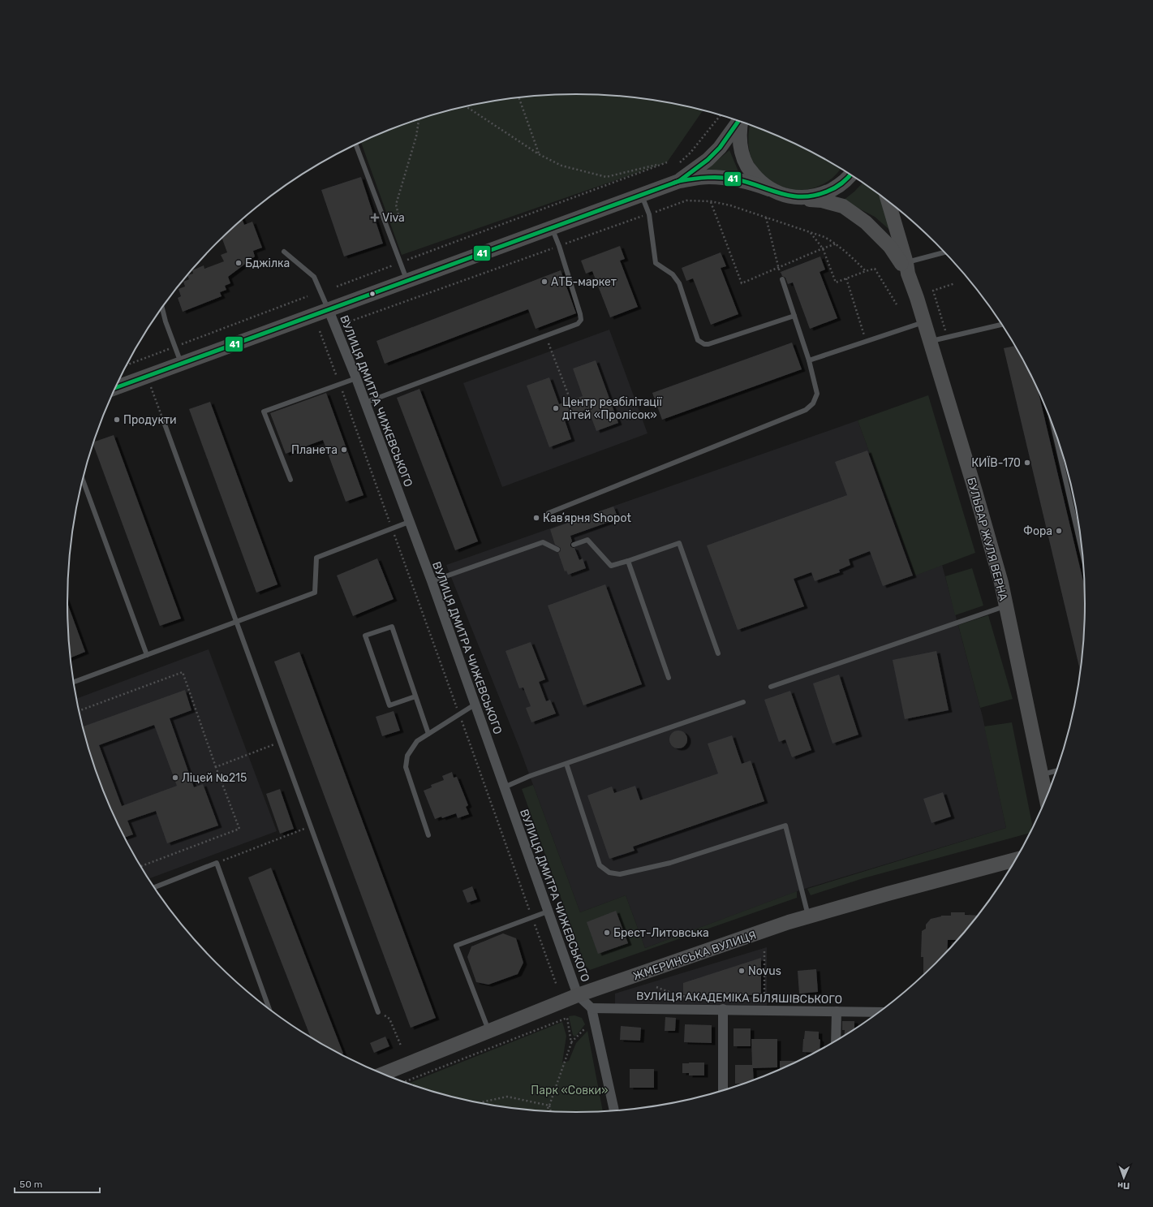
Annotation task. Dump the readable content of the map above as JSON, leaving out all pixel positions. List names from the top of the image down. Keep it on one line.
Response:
{"streets":{"street":["ВУЛИЦЯ ДМИТРА ЧИЖЕВСЬКОГО","БУЛЬВАР ЖУЛЯ ВЕРНА","ЖМЕРИНСЬКА ВУЛИЦЯ","ВУЛИЦЯ АКАДЕМІКА БІЛЯШІВСЬКОГО"]},"crossings":[["ВУЛИЦЯ ДМИТРА ЧИЖЕВСЬКОГО","ЖМЕРИНСЬКА ВУЛИЦЯ"]],"parks":["Парк «Совки»"],"places":{"health":["Viva"],"other":["Бджілка","АТБ-маркет","Центр реабілітації дітей «Пролісок»","Продукти","Планета","КИЇВ-170","Кавʼярня Shopot","Фора","Ліцей №215","Брест-Литовська","Novus"]},"lines":["transit line 41"],"scale_bar":"50 m","north":"bottom"}
